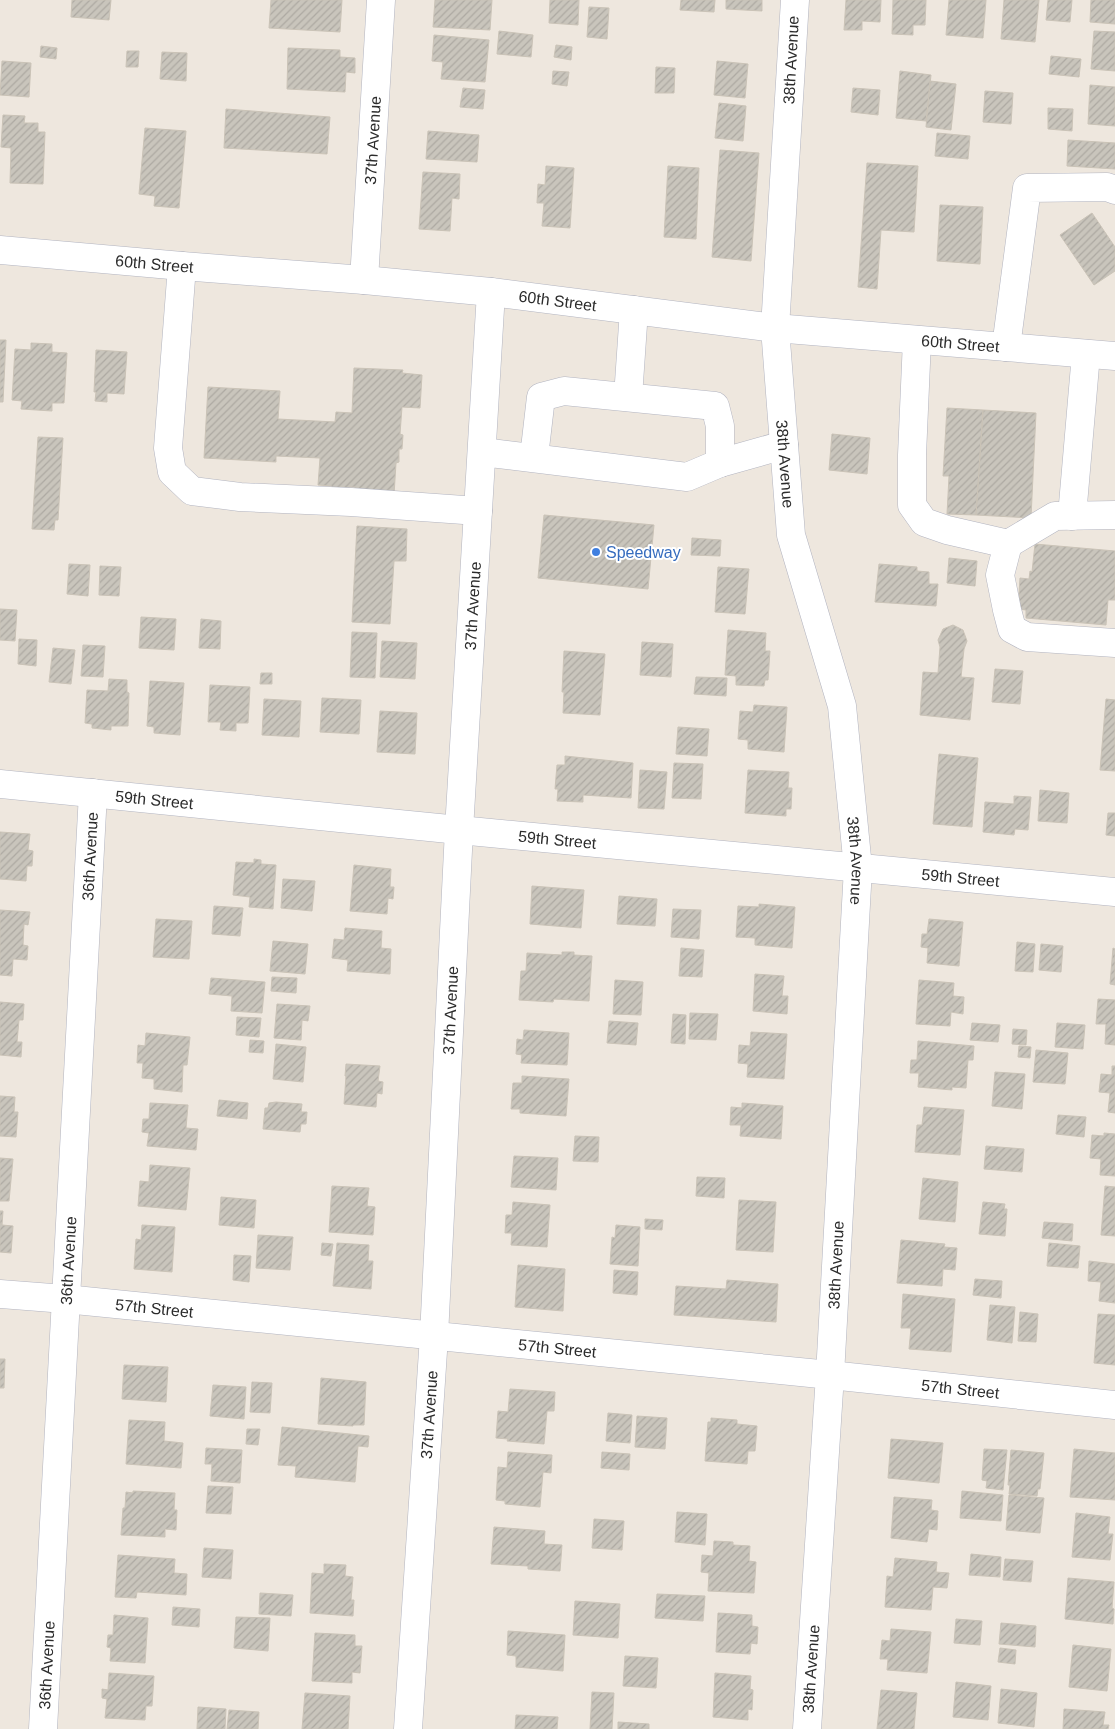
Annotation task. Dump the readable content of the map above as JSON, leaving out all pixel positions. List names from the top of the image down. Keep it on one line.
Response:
{"streets":{"street":["38th Avenue","37th Avenue","60th Street","59th Street","36th Avenue","57th Street"]},"crossings":[["38th Avenue","60th Street"],["38th Avenue","59th Street"],["38th Avenue","57th Street"],["37th Avenue","60th Street"],["37th Avenue","59th Street"],["37th Avenue","57th Street"],["59th Street","36th Avenue"],["36th Avenue","57th Street"]],"places":["Speedway"]}
